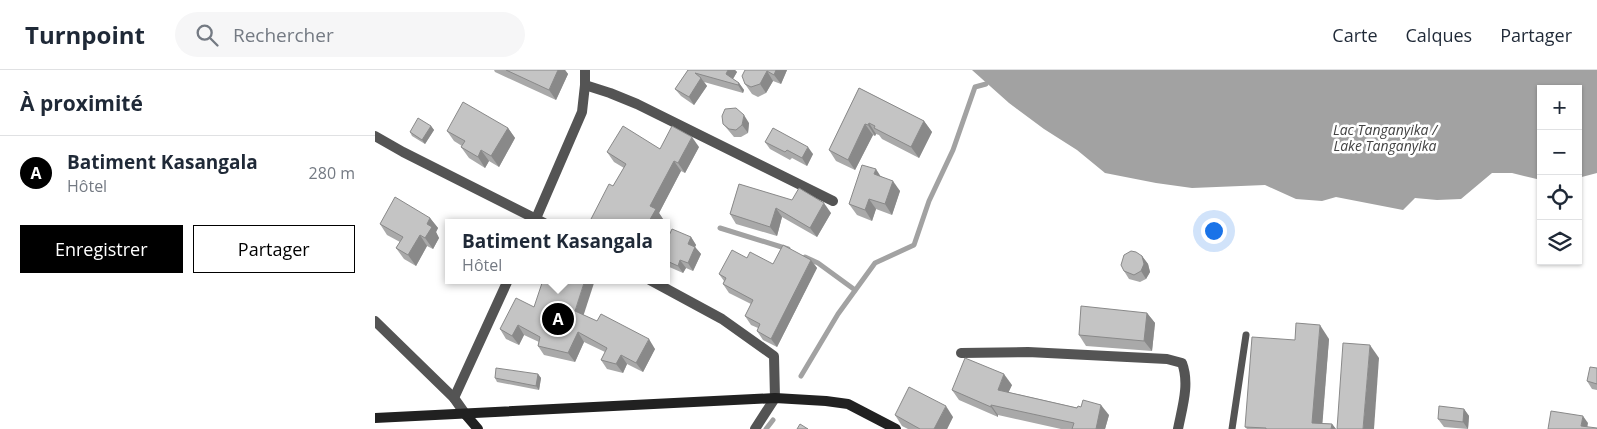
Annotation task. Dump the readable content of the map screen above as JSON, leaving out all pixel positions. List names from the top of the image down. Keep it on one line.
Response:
{"water":["Lac Tanganyika / Lake Tanganyika"],"page":{"header":"Turnpoint","search":"Rechercher","nav":["Carte","Calques","Partager"],"heading":"À proximité","map_buttons":["+","−"],"list":[{"mark":"A","name":"Batiment Kasangala","note":"Hôtel","value":"280 m"}],"buttons":["Enregistrer","Partager"],"popup":["Batiment Kasangala","Hôtel"],"pins":"A"}}
